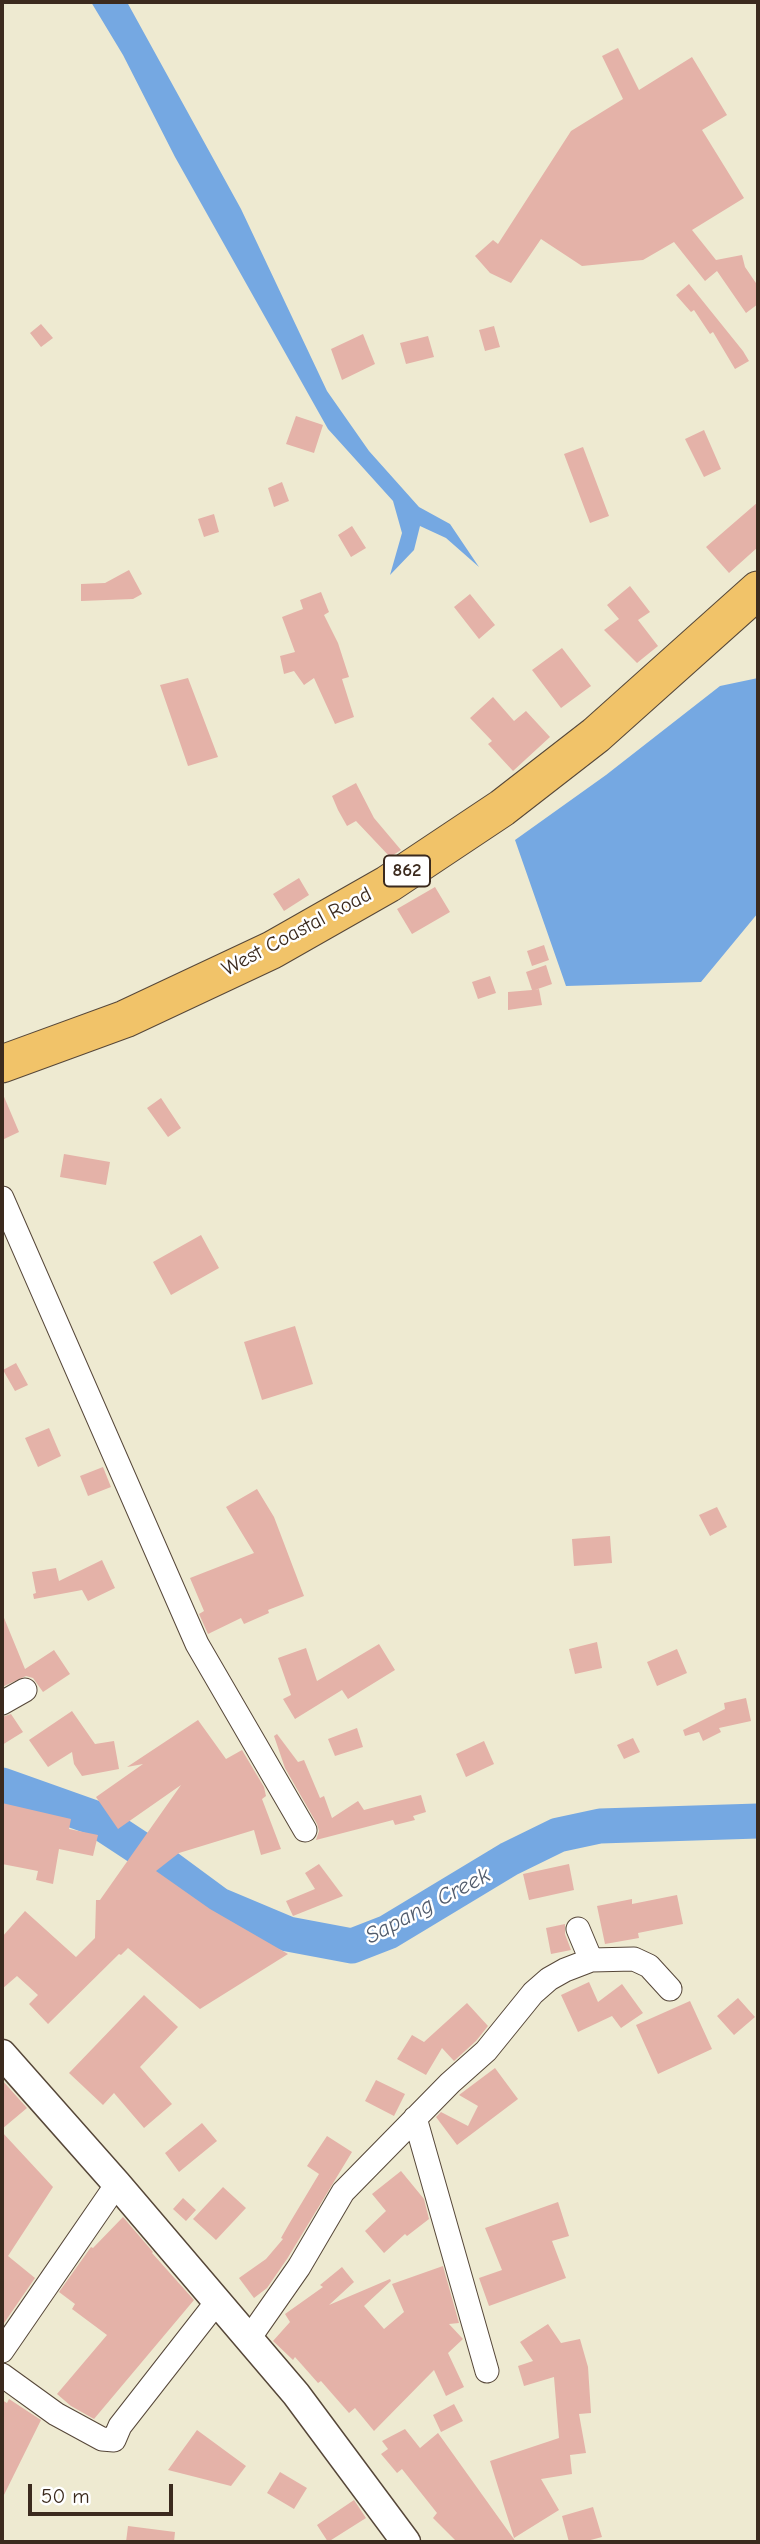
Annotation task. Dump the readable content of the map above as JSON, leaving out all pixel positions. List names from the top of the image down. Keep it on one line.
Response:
{"streets":{"main road":["862","West Coastal Road"]},"water":["Sapang Creek"],"scale_bar":"50 m"}
